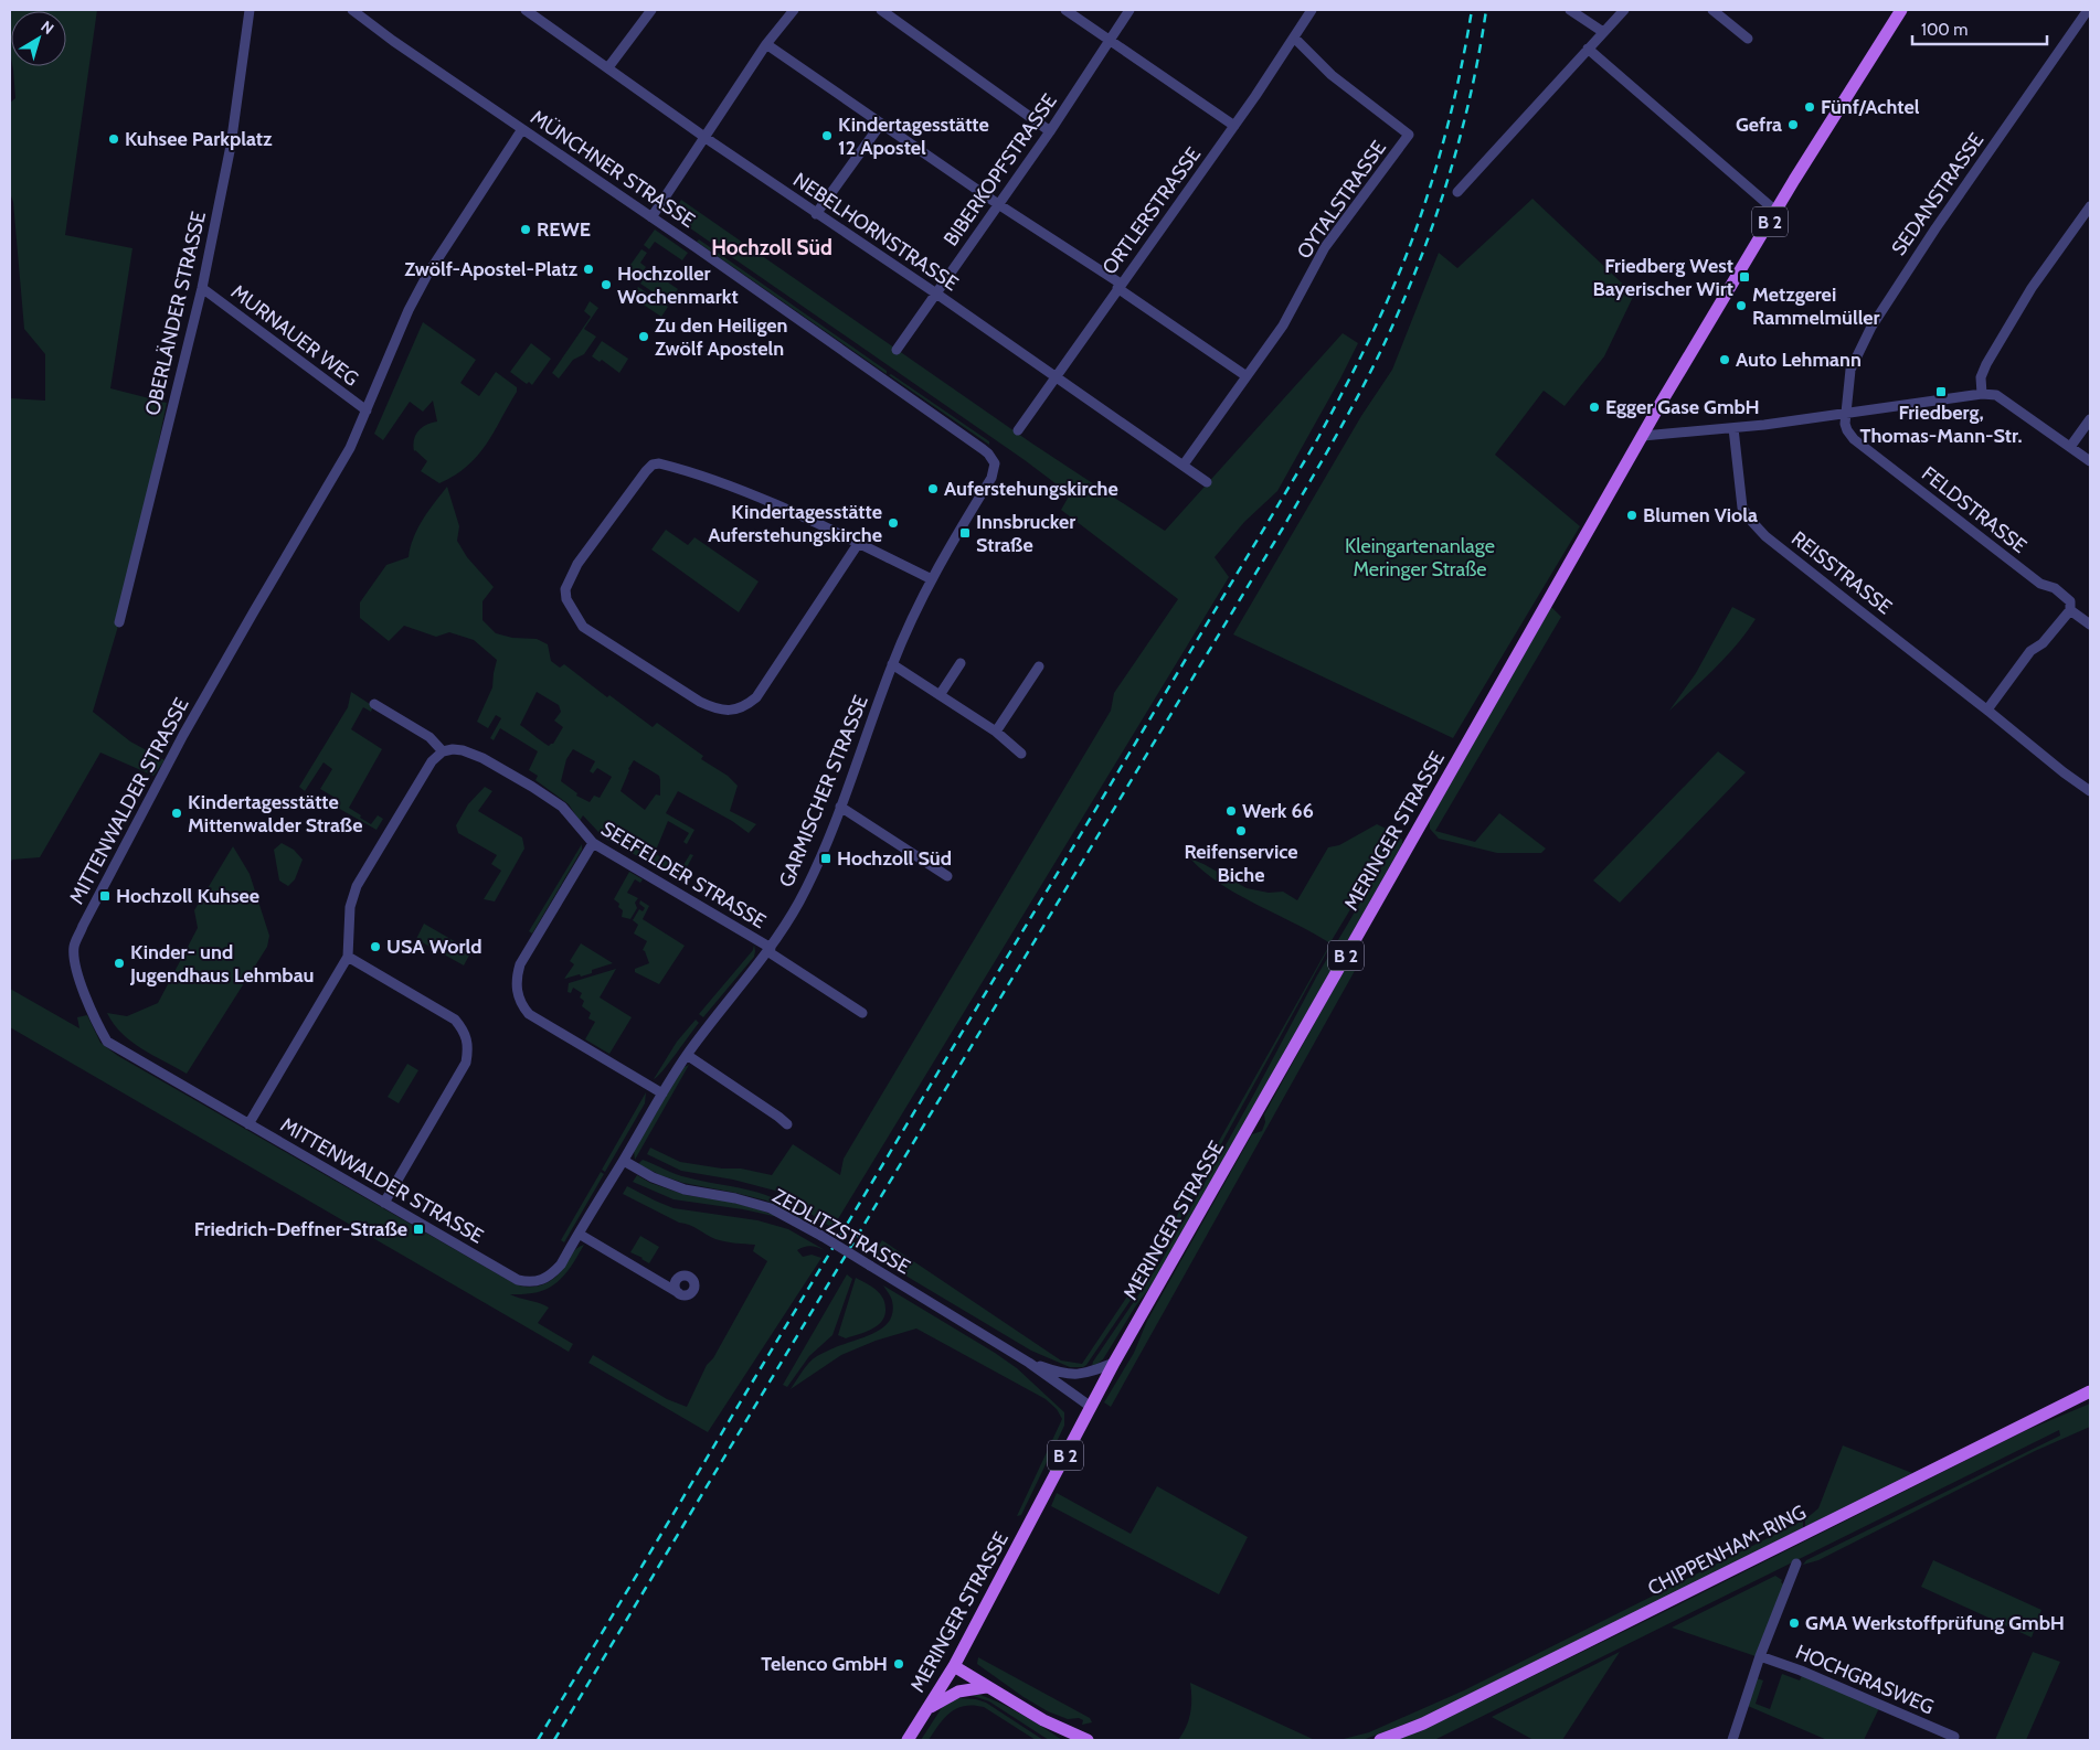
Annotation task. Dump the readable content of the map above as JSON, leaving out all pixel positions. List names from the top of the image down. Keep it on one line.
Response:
{"streets":{"main road":["B 2","MERINGER STRASSE","CHIPPENHAM-RING"],"street":["MÜNCHNER STRASSE","BIBERKOPFSTRASSE","SEDANSTRASSE","OYTALSTRASSE","ORTLERSTRASSE","NEBELHORNSTRASSE","OBERLÄNDER STRASSE","MURNAUER WEG","FELDSTRASSE","REISSTRASSE","GARMISCHER STRASSE","MITTENWALDER STRASSE","SEEFELDER STRASSE","ZEDLITZSTRASSE","HOCHGRASWEG"]},"crossings":[["MÜNCHNER STRASSE","GARMISCHER STRASSE"],["MÜNCHNER STRASSE","MITTENWALDER STRASSE"],["BIBERKOPFSTRASSE","NEBELHORNSTRASSE"],["SEDANSTRASSE","FELDSTRASSE"],["OYTALSTRASSE","ORTLERSTRASSE"],["OYTALSTRASSE","NEBELHORNSTRASSE"],["ORTLERSTRASSE","NEBELHORNSTRASSE"],["OBERLÄNDER STRASSE","MURNAUER WEG"],["MURNAUER WEG","MITTENWALDER STRASSE"],["GARMISCHER STRASSE","MITTENWALDER STRASSE"],["GARMISCHER STRASSE","SEEFELDER STRASSE"],["GARMISCHER STRASSE","ZEDLITZSTRASSE"],["MERINGER STRASSE","ZEDLITZSTRASSE"]],"districts":["Hochzoll Süd"],"parks":["Kleingartenanlage Meringer Straße"],"places":{"other":["Fünf/Achtel","Gefra","Kindertagesstätte 12 Apostel","Kuhsee Parkplatz","REWE","Zwölf-Apostel-Platz","Hochzoller Wochenmarkt","Metzgerei Rammelmüller","Zu den Heiligen Zwölf Aposteln","Auto Lehmann","Egger Gase GmbH","Auferstehungskirche","Blumen Viola","Kindertagesstätte Auferstehungskirche","Werk 66","Kindertagesstätte Mittenwalder Straße","Reifenservice Biche","USA World","Kinder- und Jugendhaus Lehmbau","GMA Werkstoffprüfung GmbH","Telenco GmbH"],"transit":["Friedberg West Bayerischer Wirt","Friedberg, Thomas-Mann-Str.","Innsbrucker Straße","Hochzoll Süd","Hochzoll Kuhsee","Friedrich-Deffner-Straße"]},"scale_bar":"100 m","north":"top right"}
